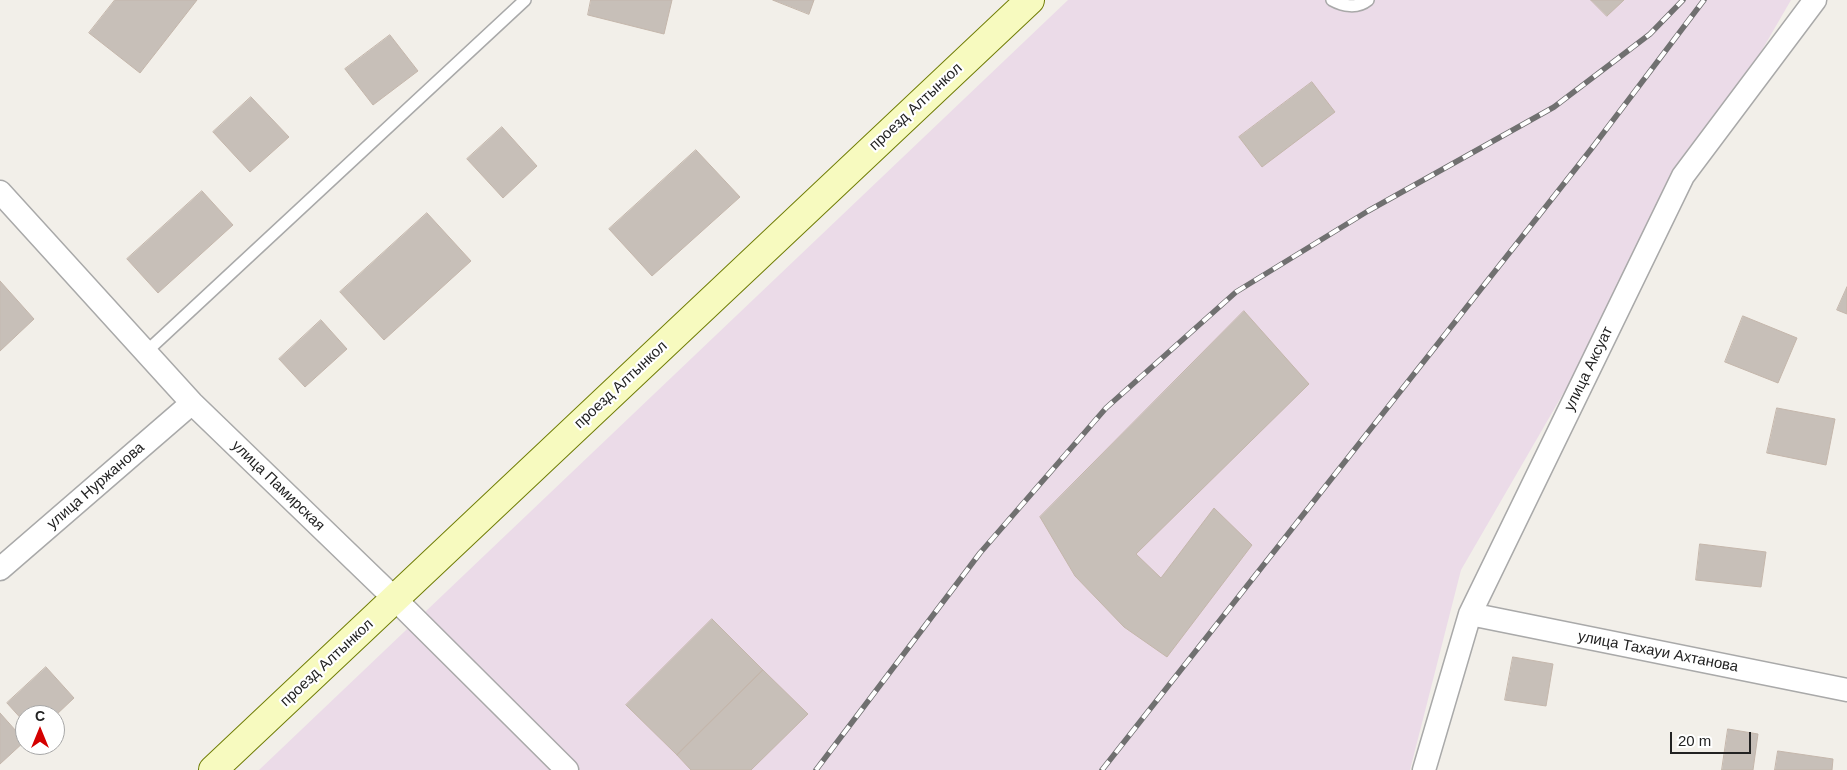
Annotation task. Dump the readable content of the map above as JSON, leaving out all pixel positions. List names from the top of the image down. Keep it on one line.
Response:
{"streets":{"main road":["проезд Алтынкол"],"street":["улица Аксуат","улица Нуржанова","улица Памирская","улица Тахауи Ахтанова"]},"crossings":[["проезд Алтынкол","улица Памирская"],["улица Аксуат","улица Тахауи Ахтанова"],["улица Нуржанова","улица Памирская"]],"scale_bar":"20 m","north":"top"}
